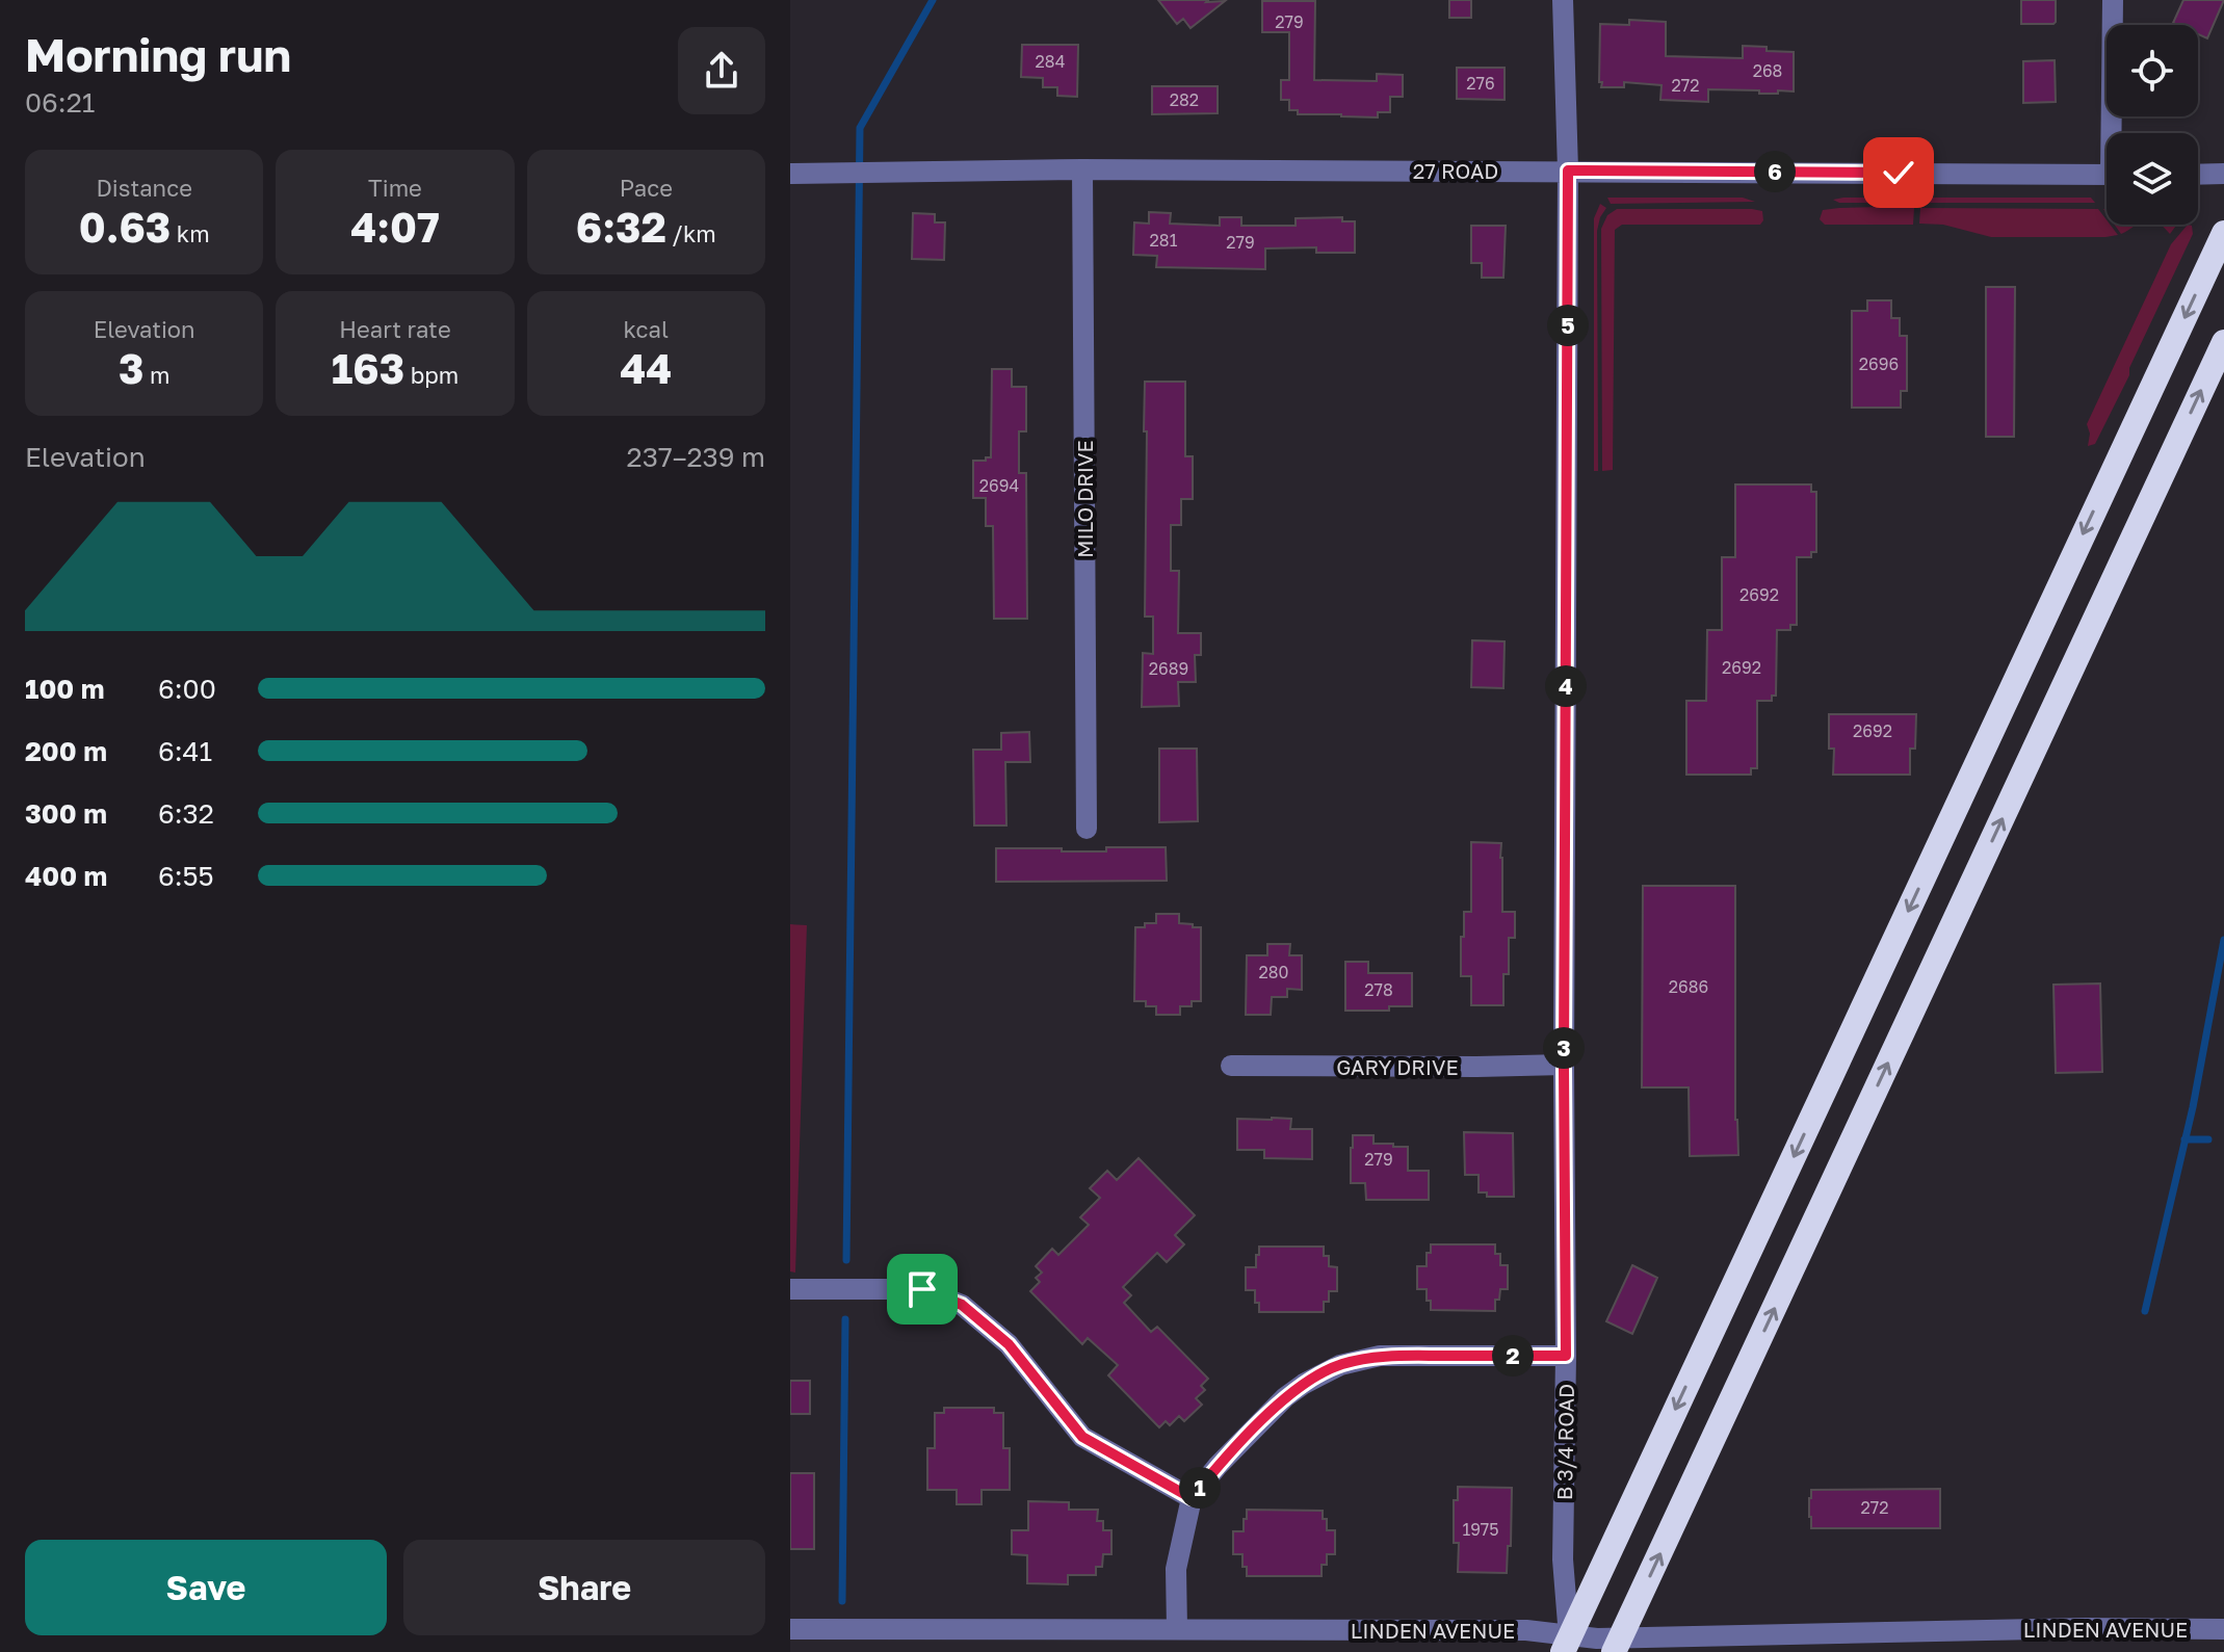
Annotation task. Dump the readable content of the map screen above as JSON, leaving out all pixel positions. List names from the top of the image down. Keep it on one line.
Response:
{"streets":{"street":["27 ROAD","MILO DRIVE","GARY DRIVE","B 3/4 ROAD","LINDEN AVENUE"]},"crossings":[["27 ROAD","MILO DRIVE"],["27 ROAD","B 3/4 ROAD"],["GARY DRIVE","B 3/4 ROAD"],["B 3/4 ROAD","LINDEN AVENUE"]],"house_numbers":["279","284","268","276","272","282","281","279","2696","2694","2692","2692","2689","2692","280","2686","278","279","272","1975"],"page":{"heading":["Morning run","06:21"],"stats":[["Distance","0.63 km"],["Time","4:07"],["Pace","6:32 /km"],["Elevation","3 m"],["Heart rate","163 bpm"],["kcal","44"]],"pins":["6","5","4","3","2","1"],"chart":["Elevation","237–239 m"],"list":[{"name":"100 m","note":"6:00"},{"name":"200 m","note":"6:41"},{"name":"300 m","note":"6:32"},{"name":"400 m","note":"6:55"}],"buttons":["Save","Share"]}}
